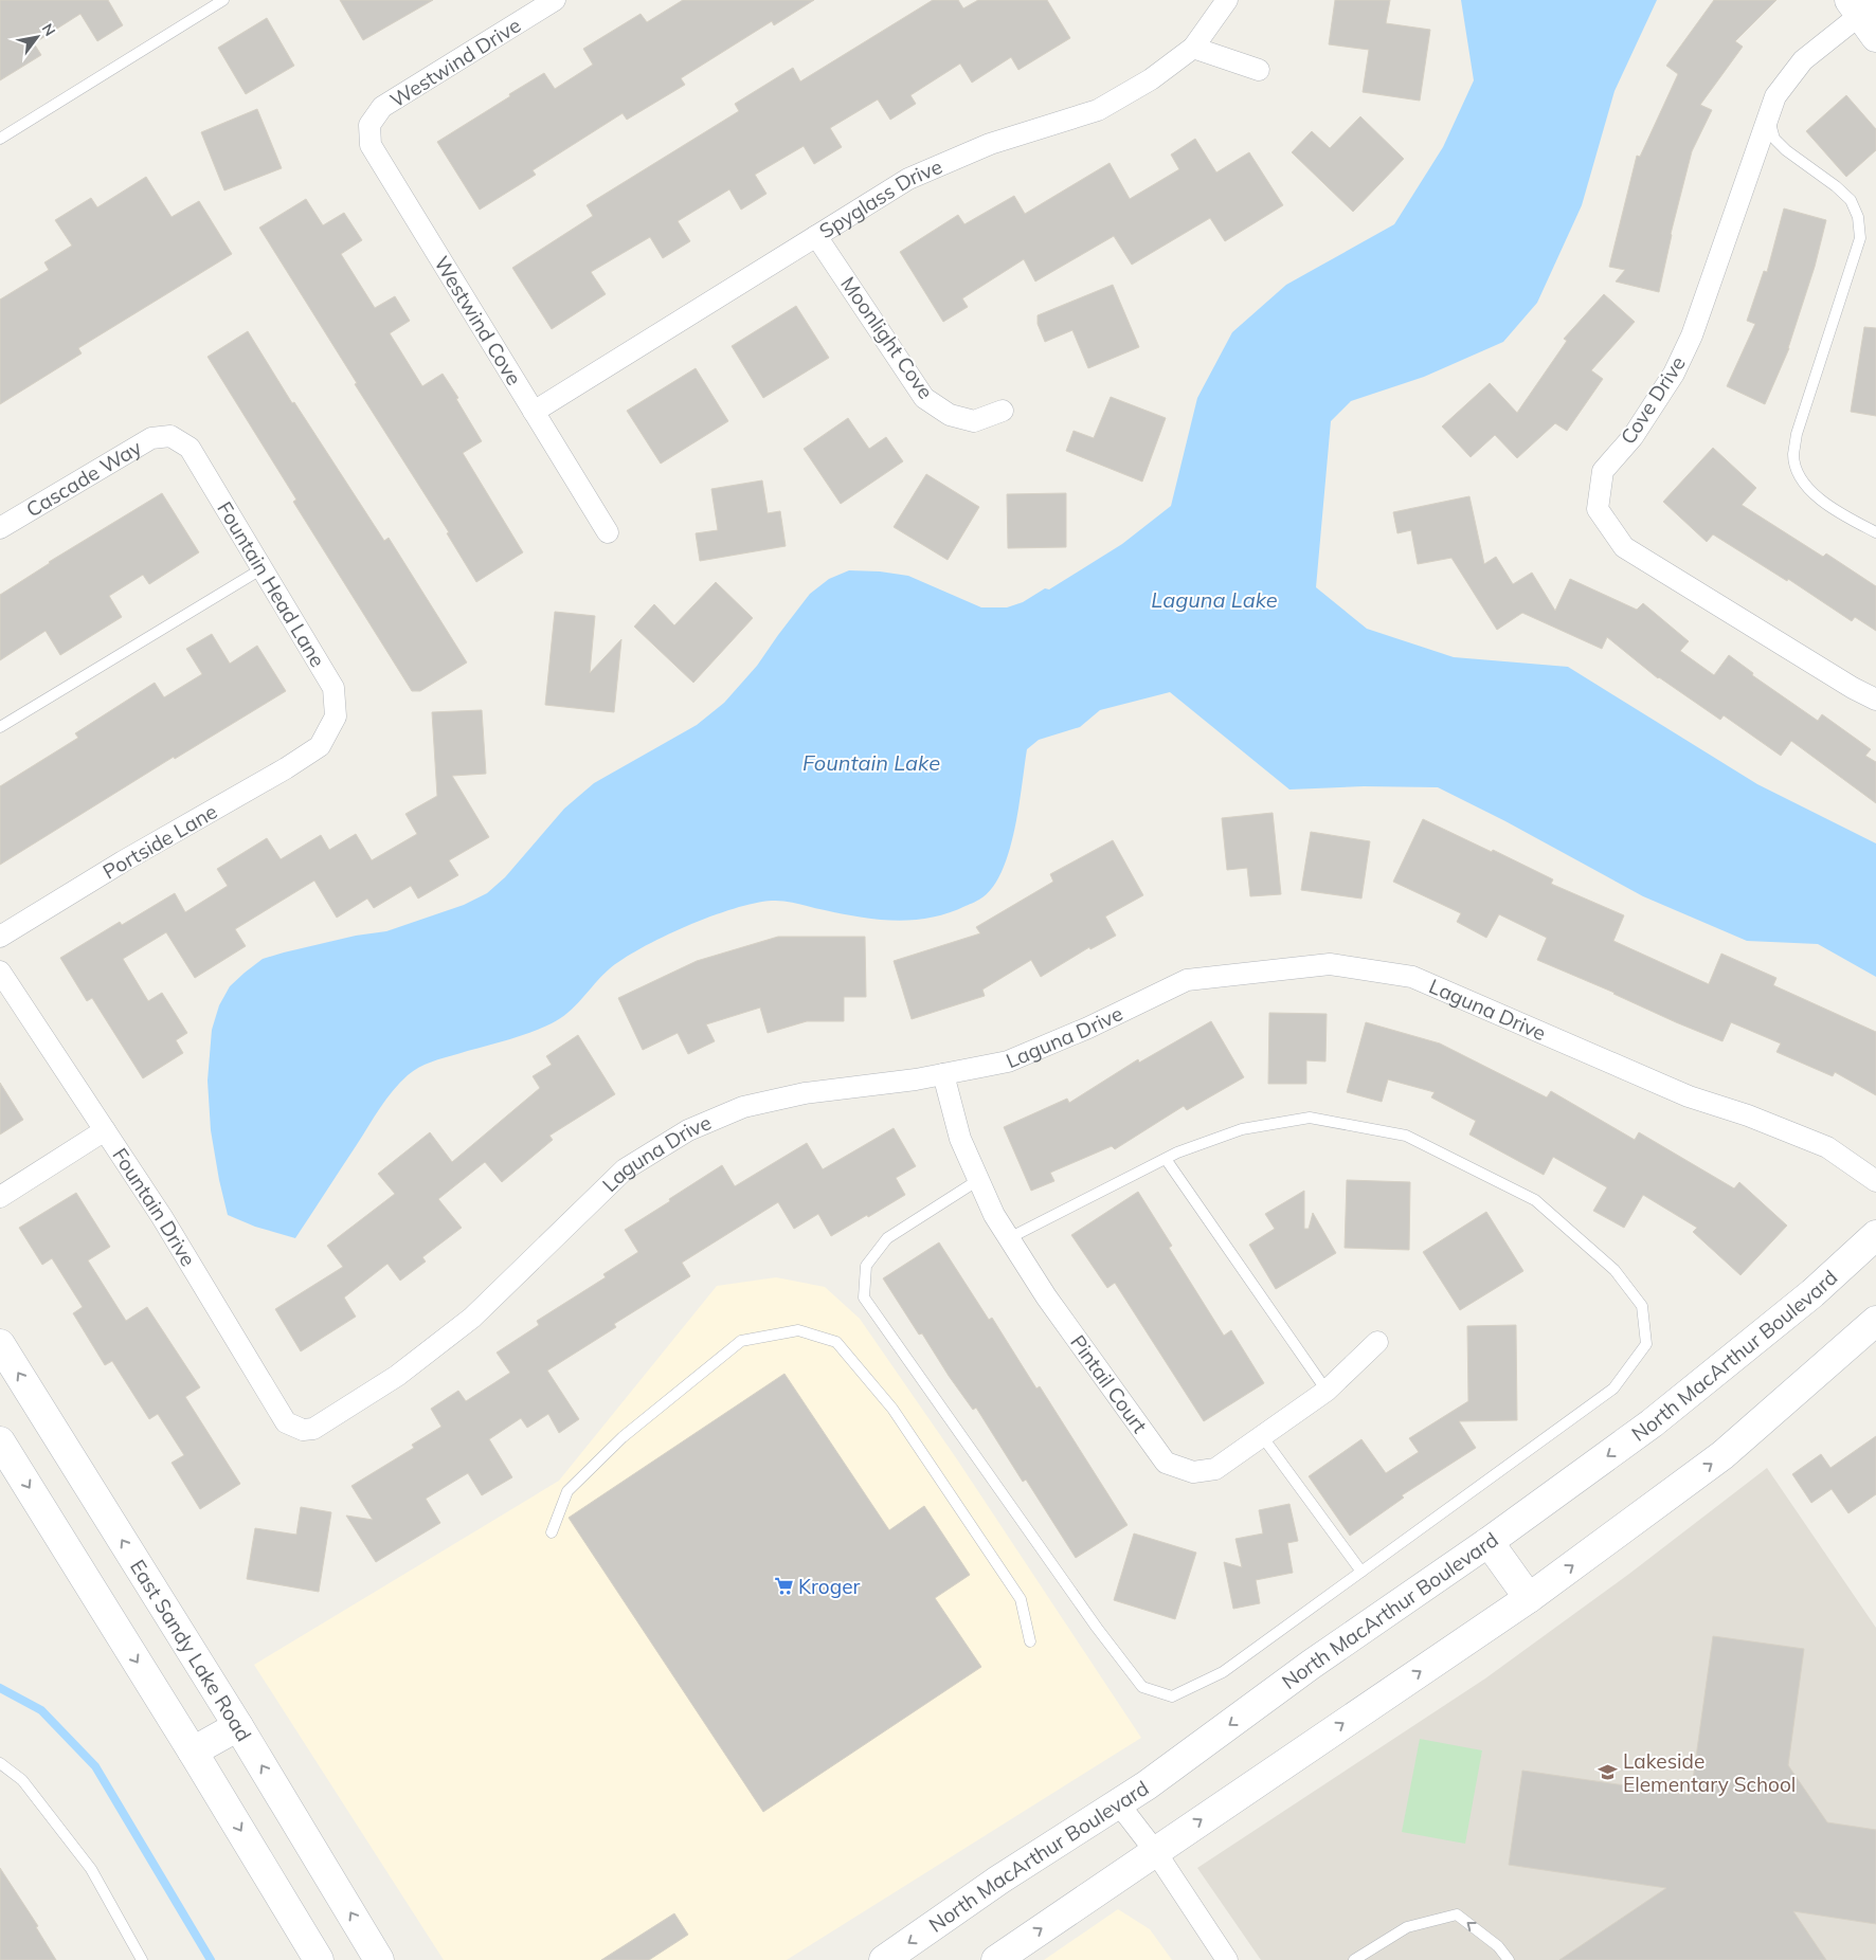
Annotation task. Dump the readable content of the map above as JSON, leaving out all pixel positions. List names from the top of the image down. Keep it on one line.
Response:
{"streets":{"main road":["North MacArthur Boulevard","East Sandy Lake Road"],"street":["Westwind Drive","Spyglass Drive","Westwind Cove","Moonlight Cove","Cove Drive","Cascade Way","Fountain Head Lane","Portside Lane","Laguna Drive","Fountain Drive","Pintail Court"]},"crossings":[["Westwind Drive","Westwind Cove"],["Spyglass Drive","Westwind Cove"],["Spyglass Drive","Moonlight Cove"],["Cascade Way","Fountain Head Lane"],["Fountain Head Lane","Portside Lane"],["Laguna Drive","Fountain Drive"],["Laguna Drive","Pintail Court"]],"water":["Laguna Lake","Fountain Lake"],"places":{"supermarket":["Kroger"],"school or university":["Lakeside Elementary School"]},"north":"top right"}
